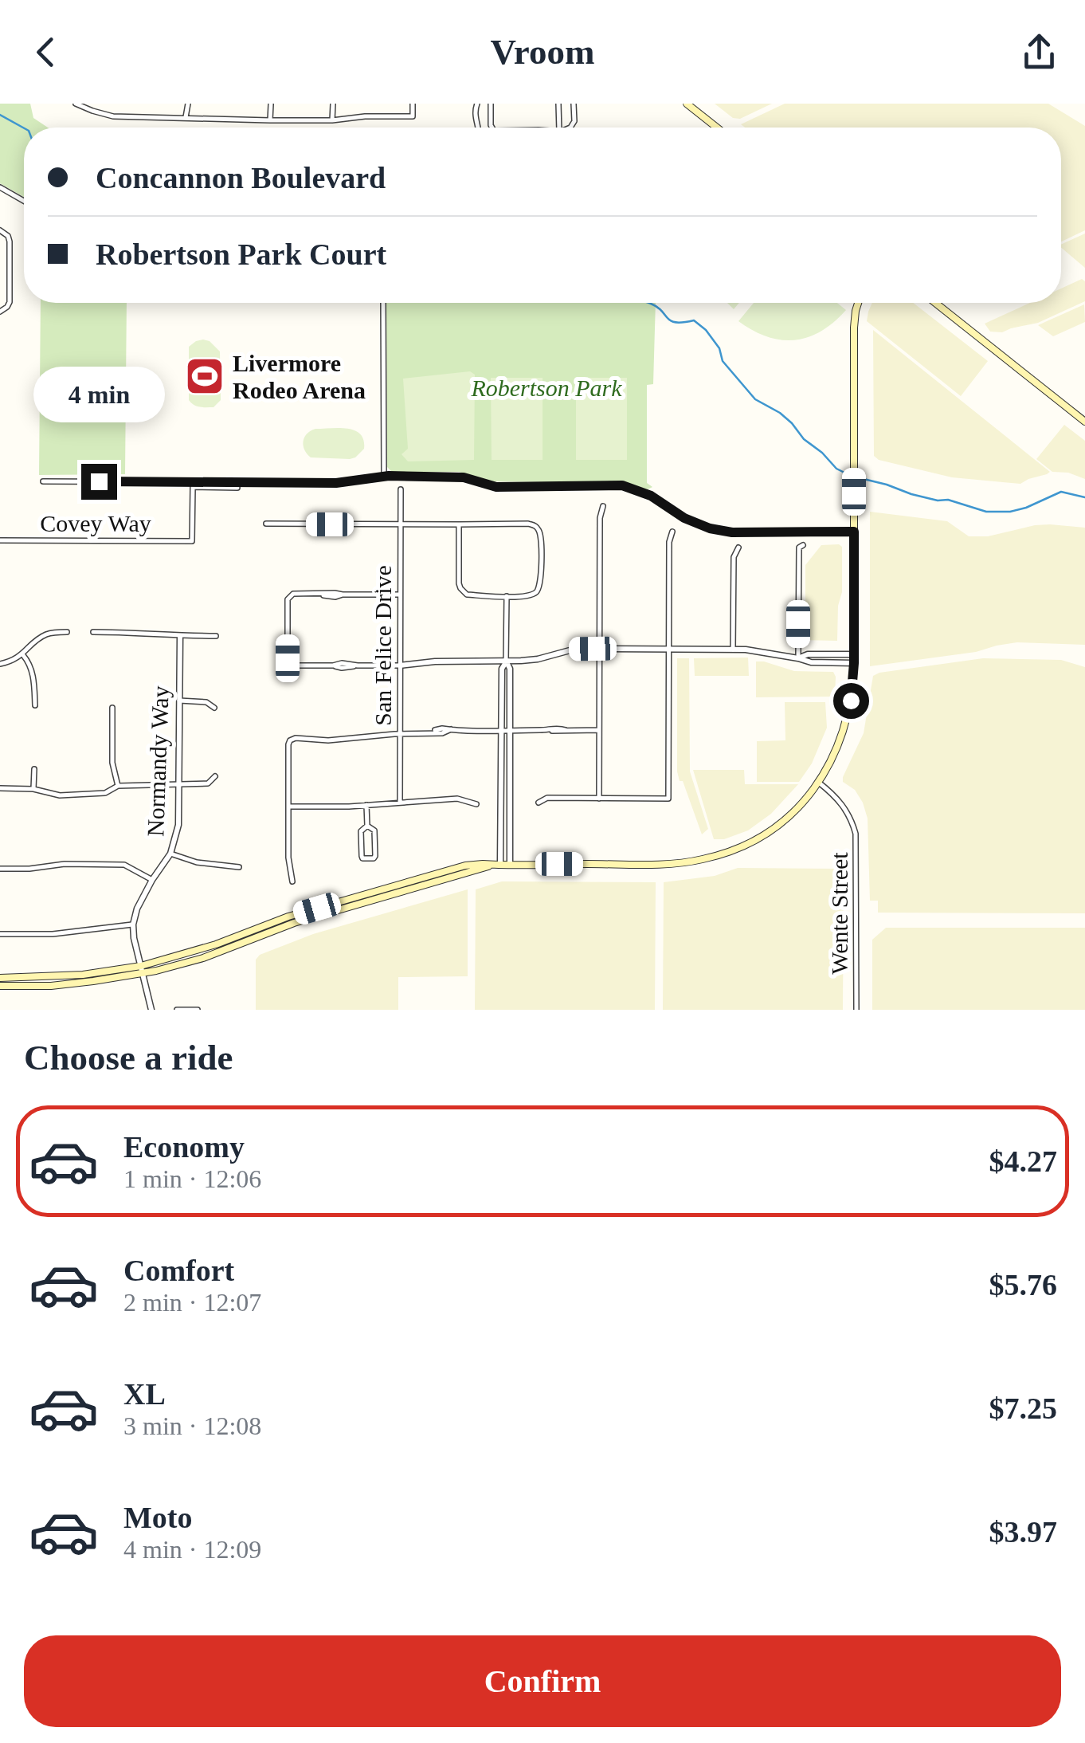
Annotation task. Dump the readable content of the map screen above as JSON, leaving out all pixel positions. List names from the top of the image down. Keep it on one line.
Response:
{"streets":{"street":["Covey Way","San Felice Drive","Normandy Way","Wente Street"]},"parks":["Robertson Park"],"places":{"sports":["Livermore Rodeo Arena"]},"page":{"header":"Vroom","banner":["Concannon Boulevard","Robertson Park Court"],"bubble":"4 min","heading":"Choose a ride","list":[{"name":"Economy","note":"1 min · 12:06","value":"$4.27"},{"name":"Comfort","note":"2 min · 12:07","value":"$5.76"},{"name":"XL","note":"3 min · 12:08","value":"$7.25"},{"name":"Moto","note":"4 min · 12:09","value":"$3.97"}],"buttons":"Confirm"}}
